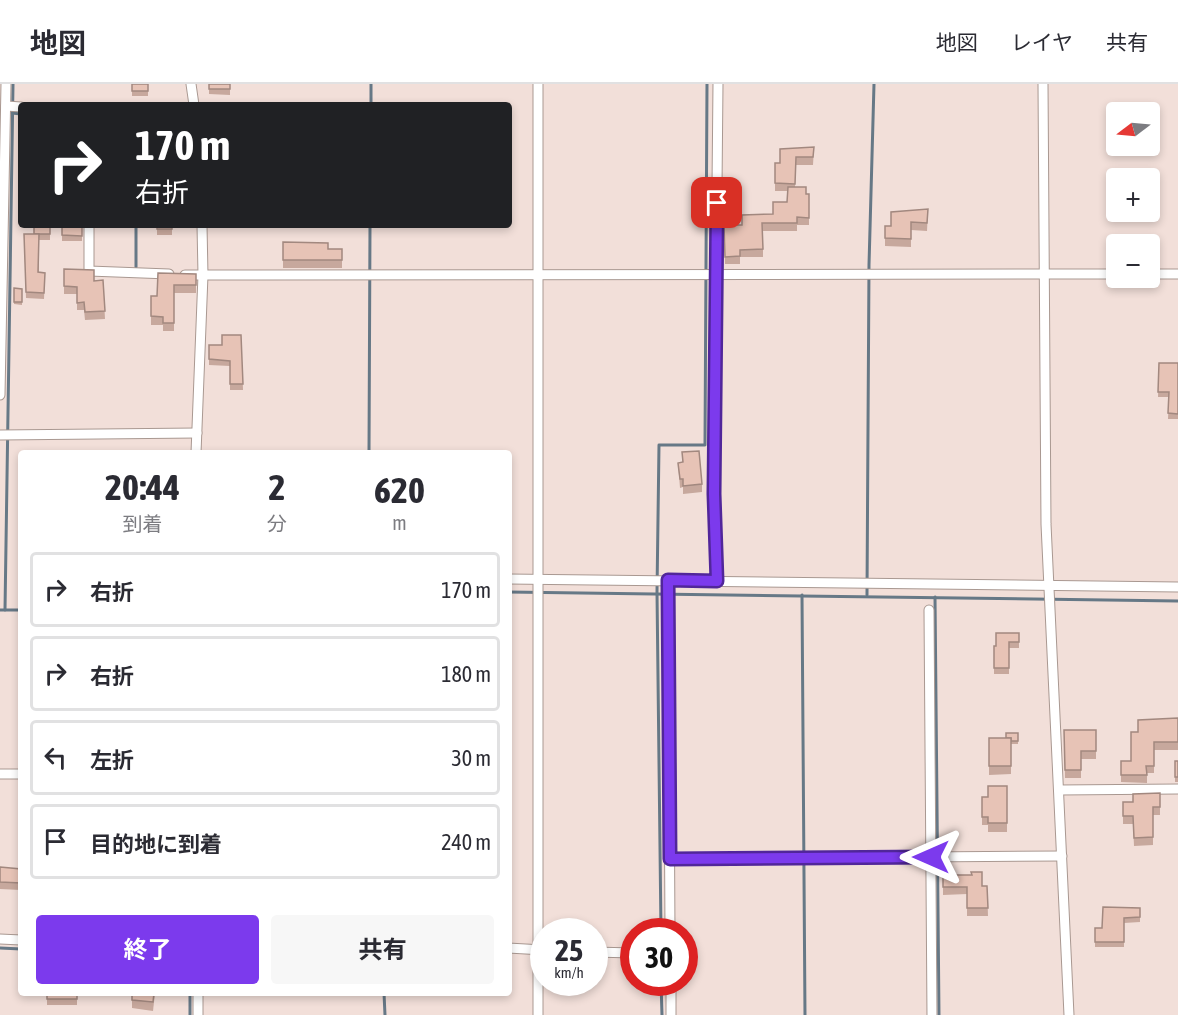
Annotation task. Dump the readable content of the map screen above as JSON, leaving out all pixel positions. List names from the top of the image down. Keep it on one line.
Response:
{"north":"left","page":{"header":"地図","nav":["地図","レイヤ","共有"],"map_buttons":["+","−"],"turn":["170 m","右折"],"eta":["20:44","到着","2","分","620","m"],"list":[{"name":"右折","value":"170 m"},{"name":"右折","value":"180 m"},{"name":"左折","value":"30 m"},{"name":"目的地に到着","value":"240 m"}],"buttons":["終了","共有"],"speed":"25 km/h","limit":"30"}}
